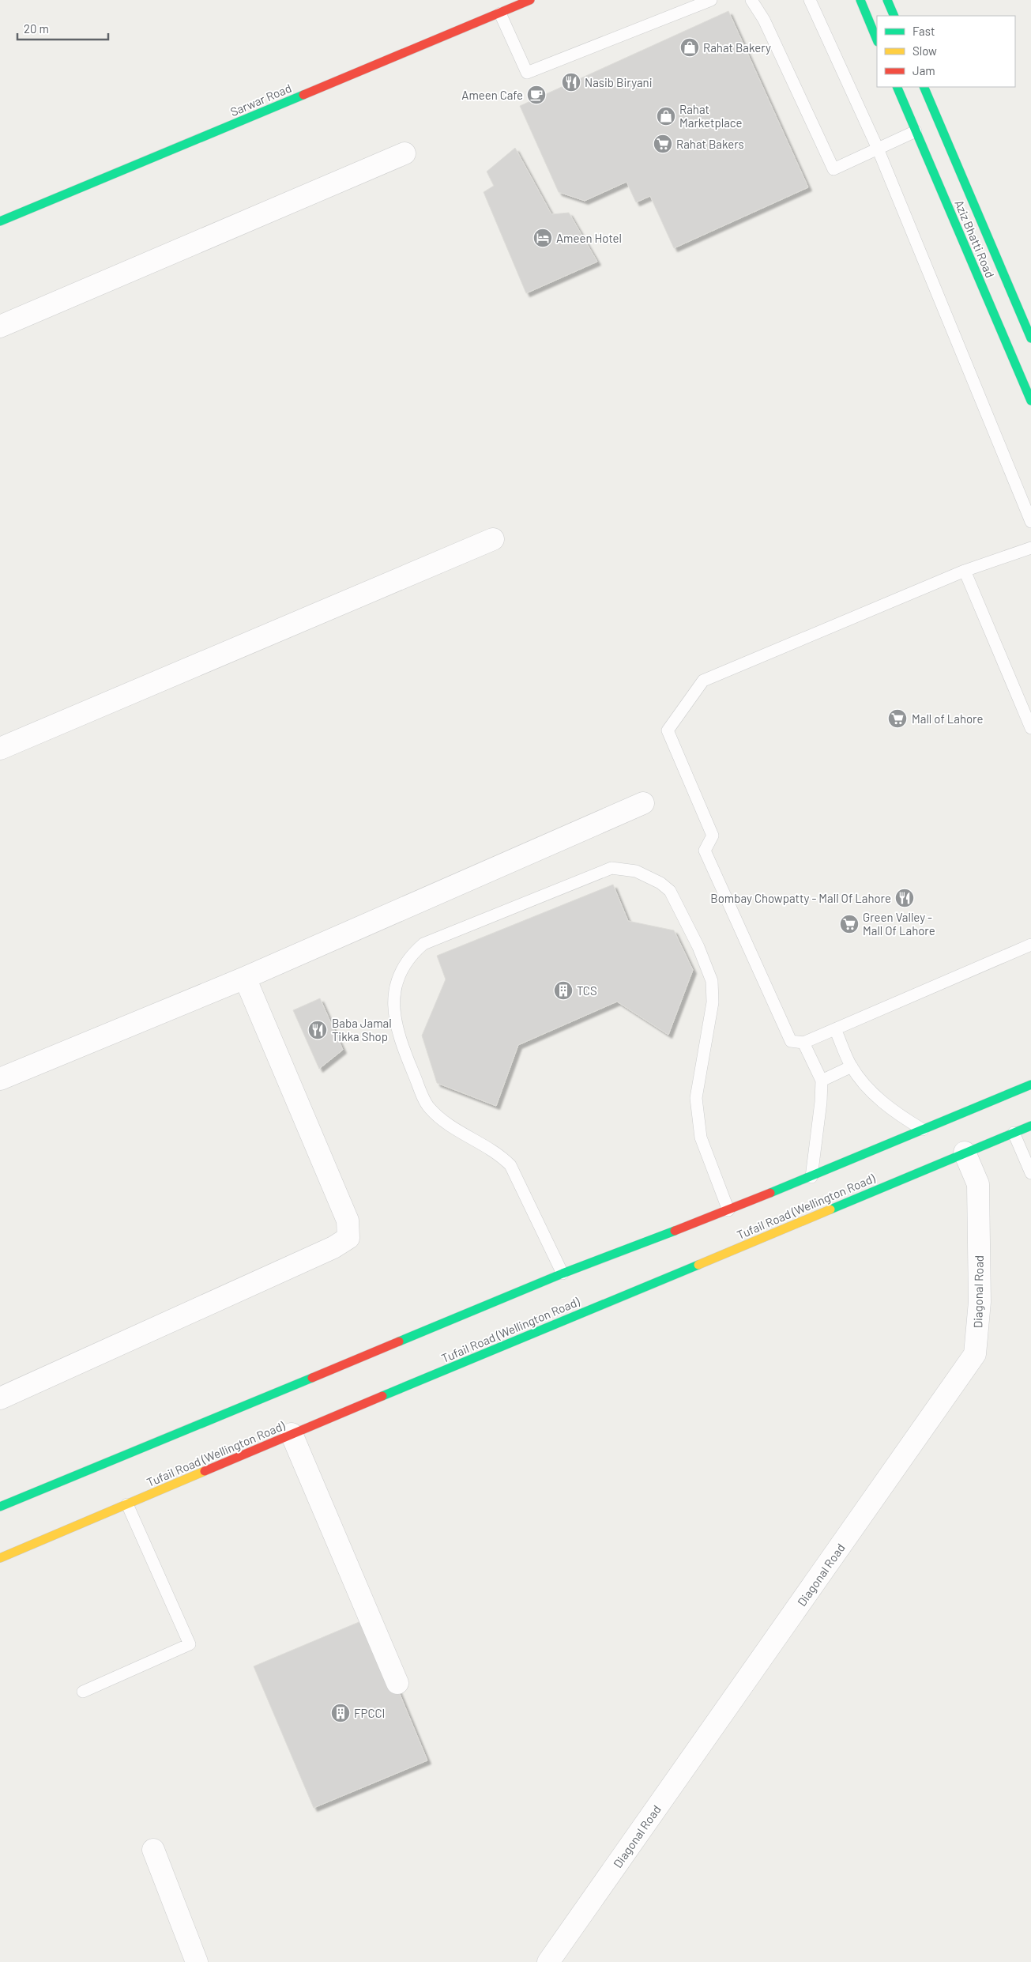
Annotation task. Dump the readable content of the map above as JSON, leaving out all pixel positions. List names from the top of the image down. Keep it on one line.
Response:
{"streets":{"main road":["Sarwar Road","Aziz Bhatti Road","Tufail Road (Wellington Road)"],"street":["Diagonal Road"]},"crossings":[["Tufail Road (Wellington Road)","Diagonal Road"]],"places":{"shop":["Rahat Bakery","Rahat Marketplace"],"restaurant":["Nasib Biryani","Bombay Chowpatty - Mall Of Lahore","Baba Jamal Tikka Shop"],"cafe":["Ameen Cafe"],"supermarket":["Rahat Bakers","Mall of Lahore","Green Valley - Mall Of Lahore"],"hotel":["Ameen Hotel"],"building":["TCS","FPCCI"]},"legend":["Fast","Slow","Jam"],"scale_bar":"20 m"}
